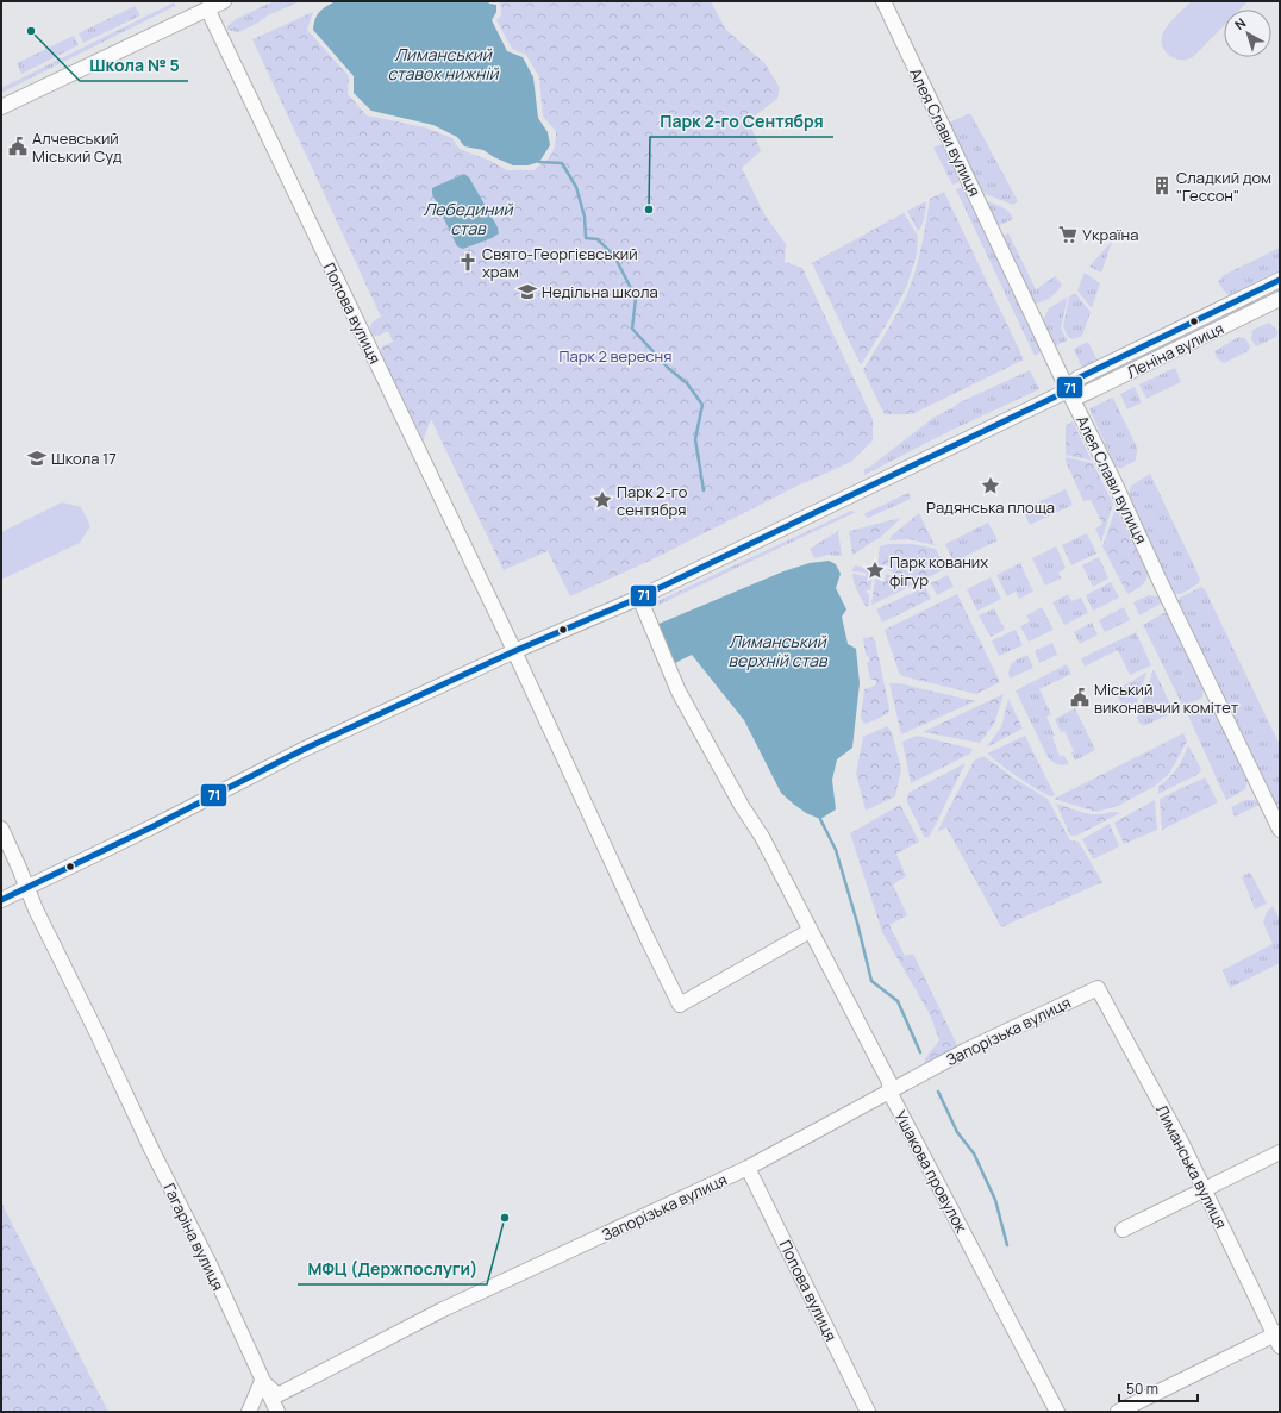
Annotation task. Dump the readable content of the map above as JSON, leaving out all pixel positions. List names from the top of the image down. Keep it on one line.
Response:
{"streets":{"street":["Алея Слави вулиця","Попова вулиця","Леніна вулиця","Запорізька вулиця","Лиманська вулиця","Ушакова провулок","Гагаріна вулиця"]},"crossings":[["Алея Слави вулиця","Леніна вулиця"],["Попова вулиця","Леніна вулиця"],["Попова вулиця","Запорізька вулиця"],["Попова вулиця","Ушакова провулок"],["Леніна вулиця","Ушакова провулок"],["Леніна вулиця","Гагаріна вулиця"],["Запорізька вулиця","Лиманська вулиця"],["Запорізька вулиця","Ушакова провулок"],["Запорізька вулиця","Гагаріна вулиця"]],"water":["Лиманський ставок нижній","Лебединий став","Лиманський верхній став"],"parks":["Парк 2 вересня"],"places":{"other":["Школа № 5","Парк 2-го Сентября","МФЦ (Держпослуги)"],"public building":["Алчевський Міський Суд","Міський виконавчий комітет"],"building":["Сладкий дом \"Гессон\""],"supermarket":["Україна"],"church":["Свято-Георгієвський храм"],"school or university":["Недільна школа","Школа 17"],"place":["Радянська площа","Парк 2-го сентября","Парк кованих фігур"]},"lines":["transit line 71"],"scale_bar":"50 m","north":"top left"}
